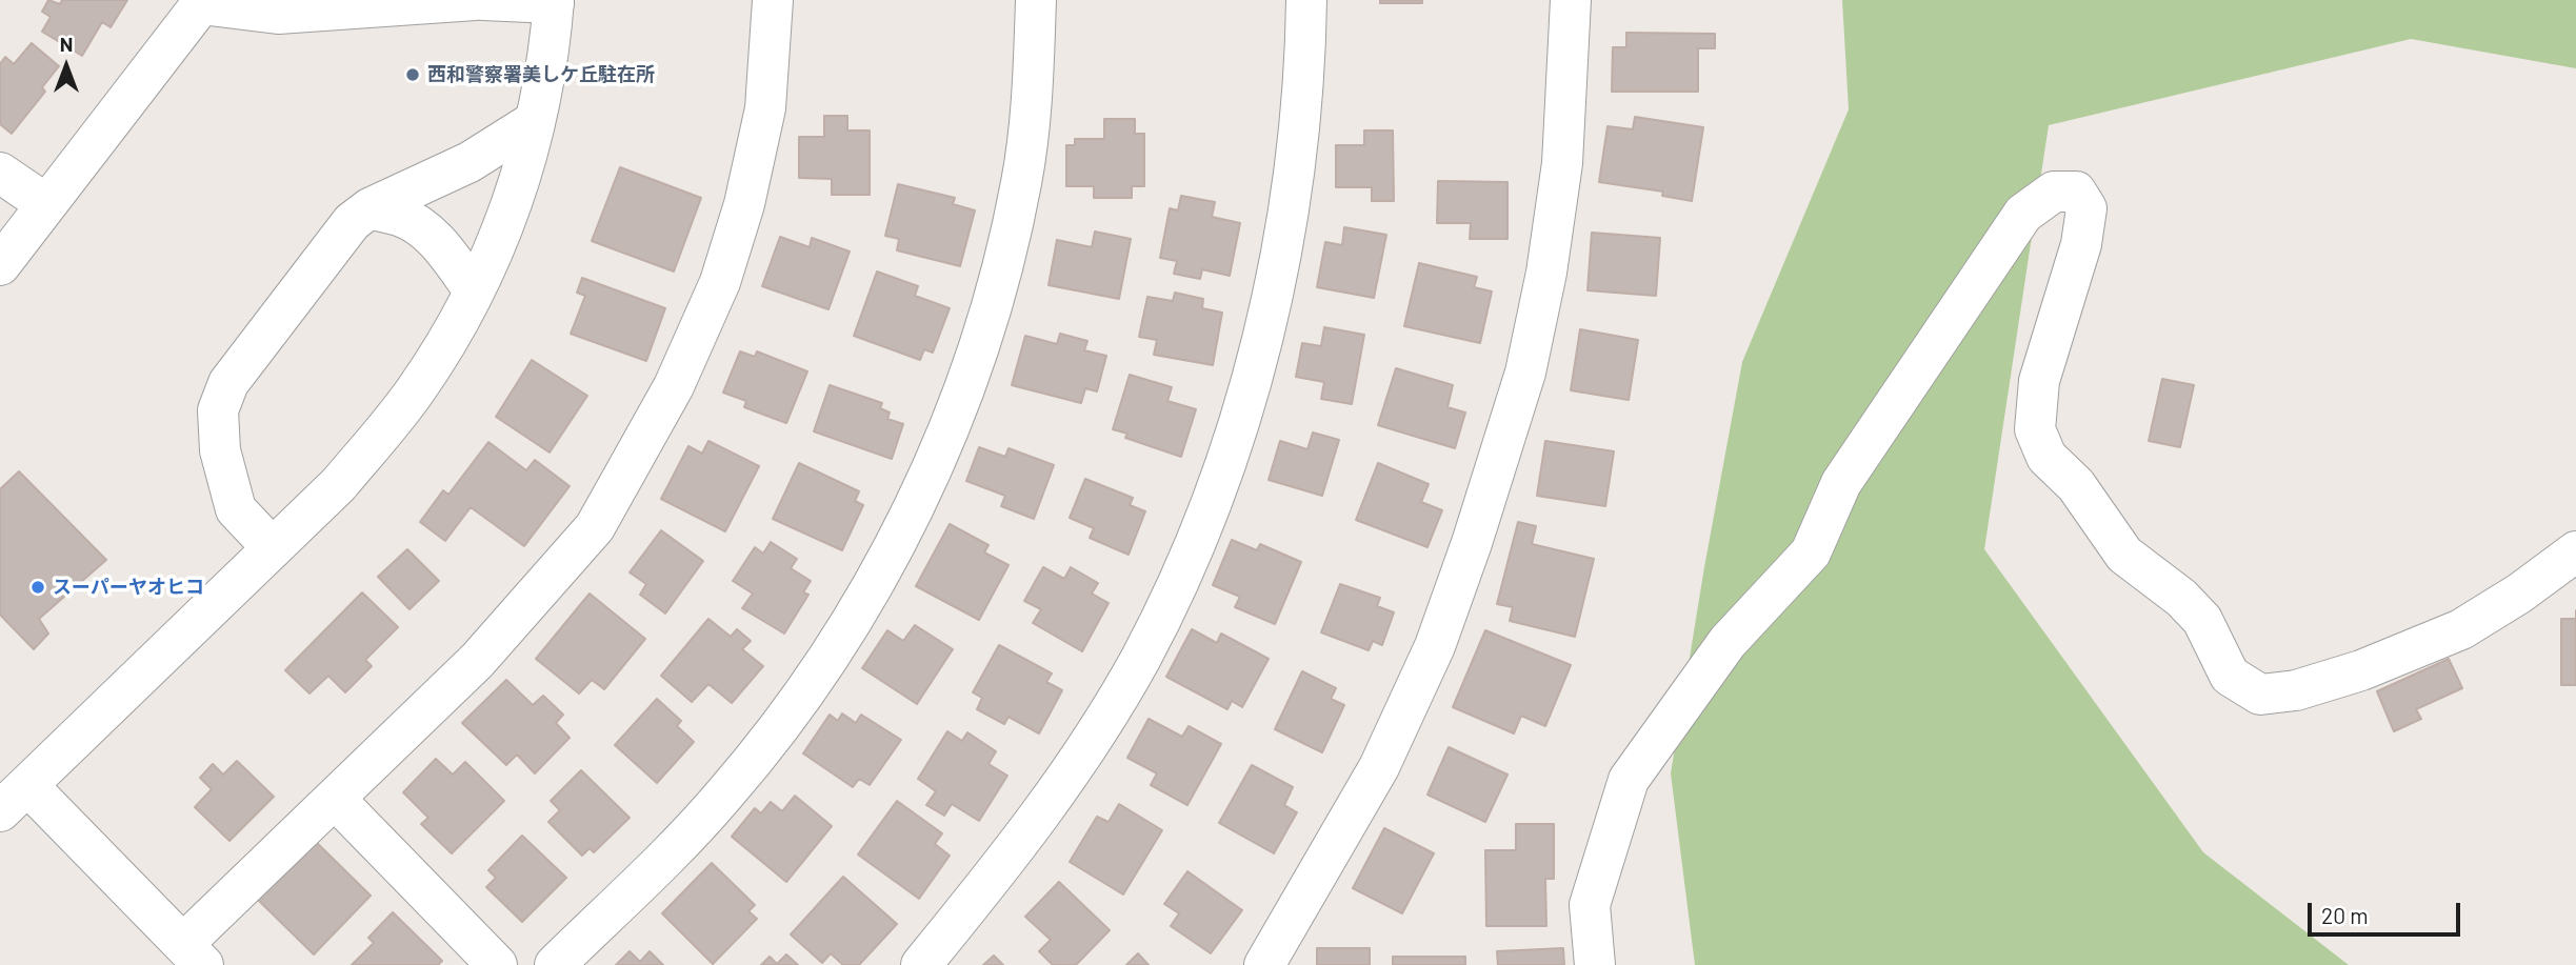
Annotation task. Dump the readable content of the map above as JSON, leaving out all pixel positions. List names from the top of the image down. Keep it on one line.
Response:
{"places":["西和警察署美しケ丘駐在所","スーパーヤオヒコ"],"scale_bar":"20 m","north":"top"}
